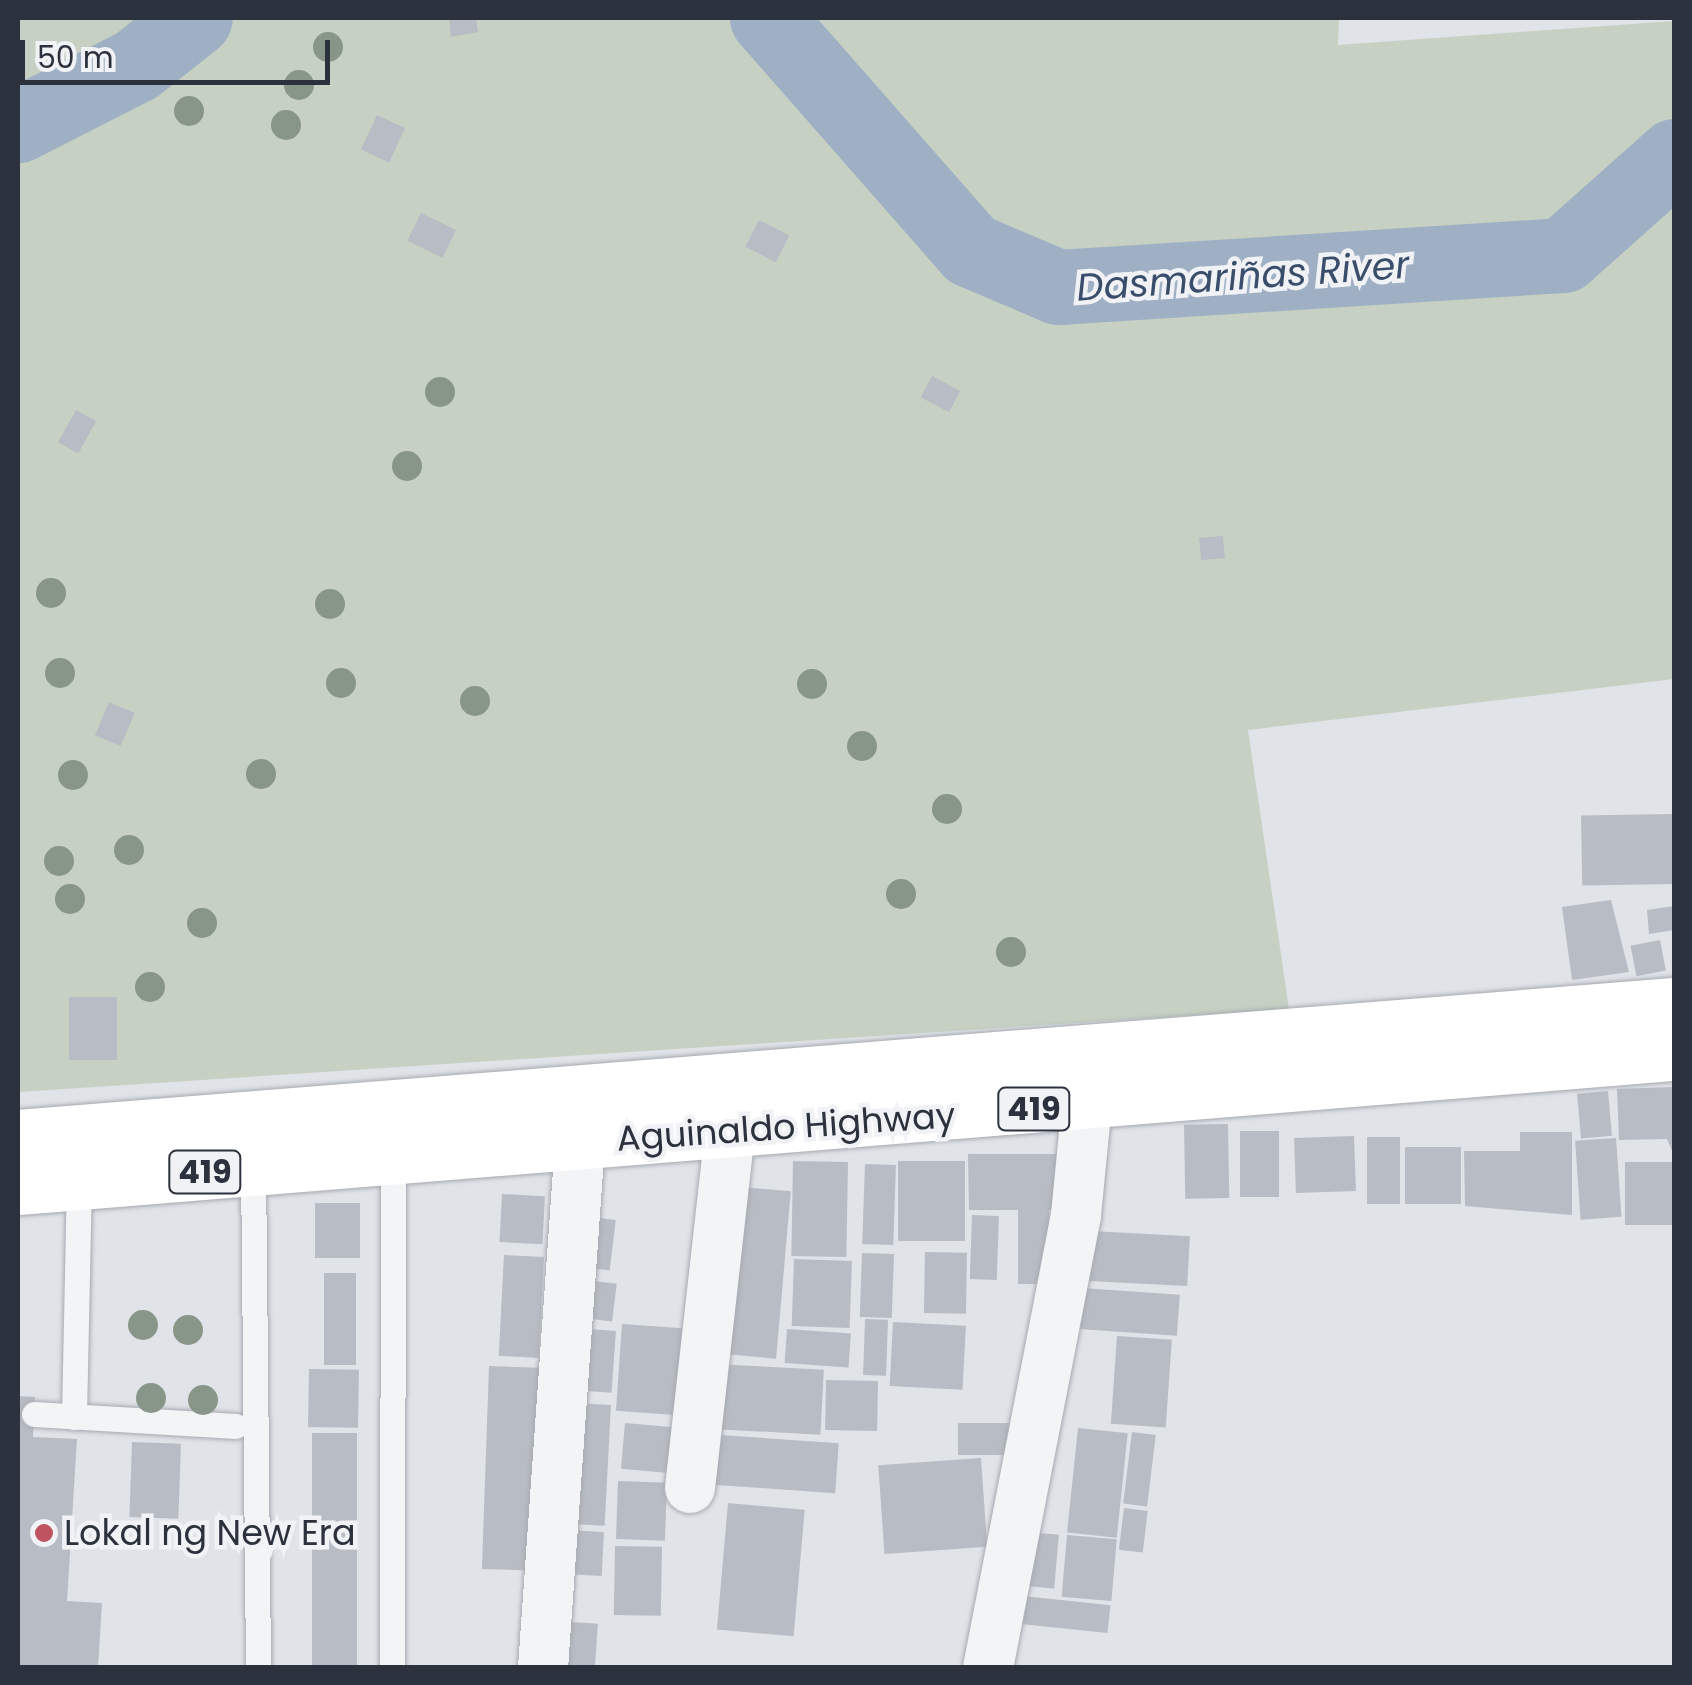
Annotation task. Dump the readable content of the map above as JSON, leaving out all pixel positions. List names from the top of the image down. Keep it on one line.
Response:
{"streets":{"main road":["419","Aguinaldo Highway"]},"water":["Dasmariñas River"],"places":["Lokal ng New Era"],"scale_bar":"50 m"}
